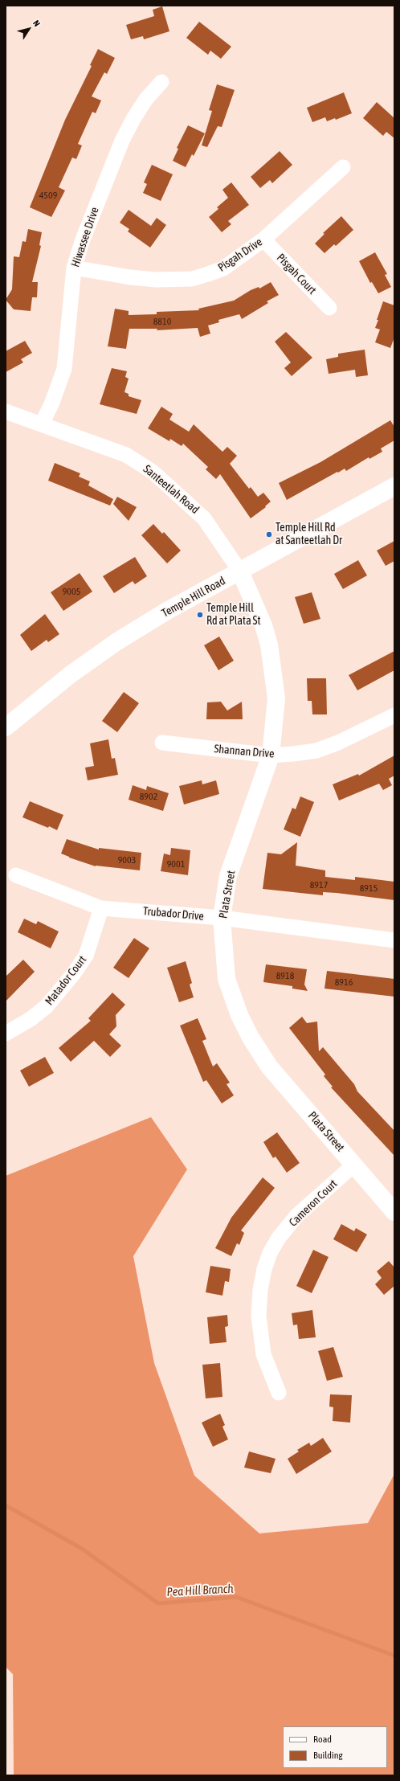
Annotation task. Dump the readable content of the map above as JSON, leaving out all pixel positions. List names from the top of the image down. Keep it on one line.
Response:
{"streets":{"street":["Hiwassee Drive","Pisgah Drive","Pisgah Court","Santeetlah Road","Temple Hill Road","Shannan Drive","Plata Street","Trubador Drive","Matador Court","Cameron Court"]},"crossings":[["Hiwassee Drive","Pisgah Drive"],["Hiwassee Drive","Santeetlah Road"],["Pisgah Drive","Pisgah Court"],["Santeetlah Road","Temple Hill Road"],["Santeetlah Road","Plata Street"],["Temple Hill Road","Plata Street"],["Shannan Drive","Plata Street"],["Plata Street","Trubador Drive"],["Plata Street","Cameron Court"],["Trubador Drive","Matador Court"]],"water":["Pea Hill Branch"],"places":["Temple Hill Rd at Santeetlah Dr","Temple Hill Rd at Plata St"],"house_numbers":["4509","8810","9005","8902","9003","9001","8917","8915","8918","8916"],"legend":["Road","Building"],"north":"top right"}
